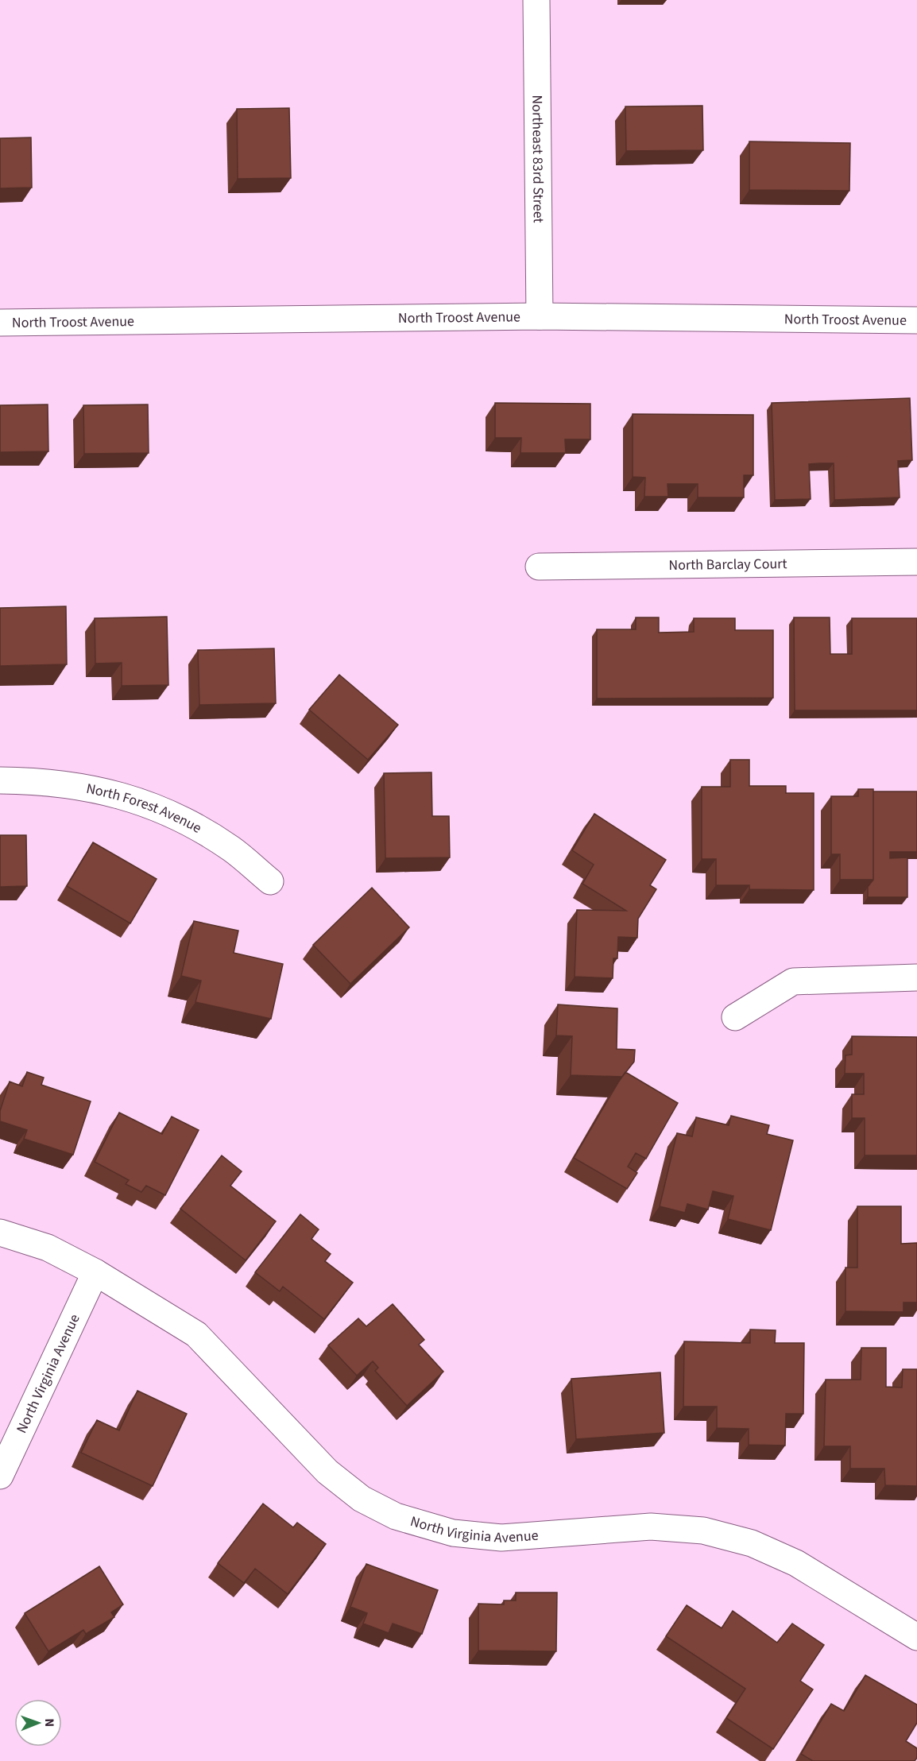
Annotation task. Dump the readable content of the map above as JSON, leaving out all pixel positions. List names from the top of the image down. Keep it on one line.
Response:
{"streets":{"street":["Northeast 83rd Street","North Troost Avenue","North Barclay Court","North Forest Avenue","North Virginia Avenue"]},"crossings":[["Northeast 83rd Street","North Troost Avenue"]],"north":"right"}
